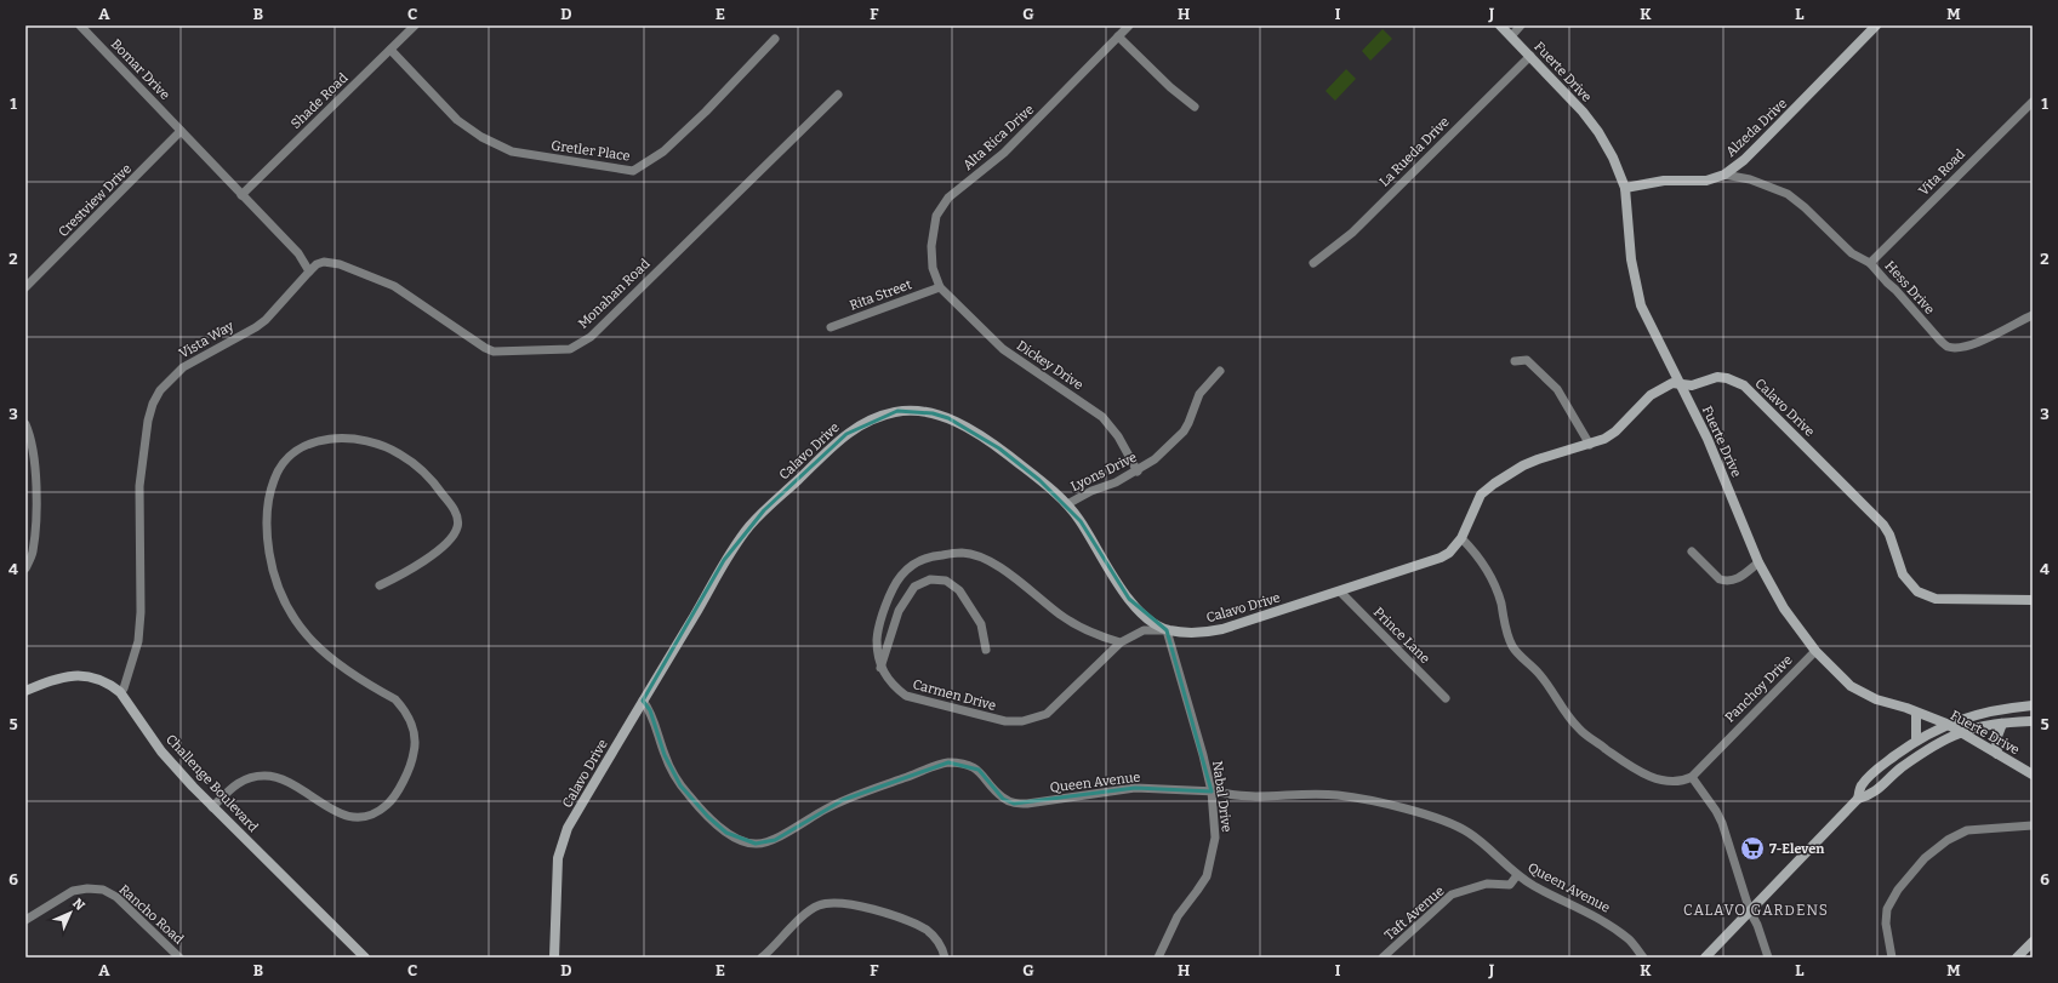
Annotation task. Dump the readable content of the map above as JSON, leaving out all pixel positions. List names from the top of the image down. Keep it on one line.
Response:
{"streets":{"street":["Bomar Drive","Fuerte Drive","Shade Road","Alzeda Drive","Alta Rica Drive","Gretler Place","La Rueda Drive","Vita Road","Crestview Drive","Hess Drive","Monahan Road","Rita Street","Vista Way","Dickey Drive","Calavo Drive","Lyons Drive","Prince Lane","Panchoy Drive","Carmen Drive","Queen Avenue","Challenge Boulevard","Nabal Drive","Taft Avenue","Rancho Road"]},"crossings":[["Bomar Drive","Crestview Drive"],["Fuerte Drive","Alzeda Drive"],["Fuerte Drive","La Rueda Drive"],["Fuerte Drive","Calavo Drive"],["Fuerte Drive","Panchoy Drive"],["Shade Road","Gretler Place"],["Alzeda Drive","Hess Drive"],["Alta Rica Drive","Rita Street"],["Alta Rica Drive","Dickey Drive"],["Vita Road","Hess Drive"],["Monahan Road","Vista Way"],["Rita Street","Dickey Drive"],["Vista Way","Challenge Boulevard"],["Dickey Drive","Lyons Drive"],["Calavo Drive","Lyons Drive"],["Calavo Drive","Prince Lane"],["Calavo Drive","Carmen Drive"],["Calavo Drive","Queen Avenue"],["Calavo Drive","Nabal Drive"],["Carmen Drive","Nabal Drive"],["Queen Avenue","Nabal Drive"],["Queen Avenue","Taft Avenue"]],"districts":["CALAVO GARDENS"],"places":{"supermarket":["7-Eleven"]},"north":"top right","grid":{"columns":["A","B","C","D","E","F","G","H","I","J","K","L","M"],"rows":["1","2","3","4","5","6"]}}
